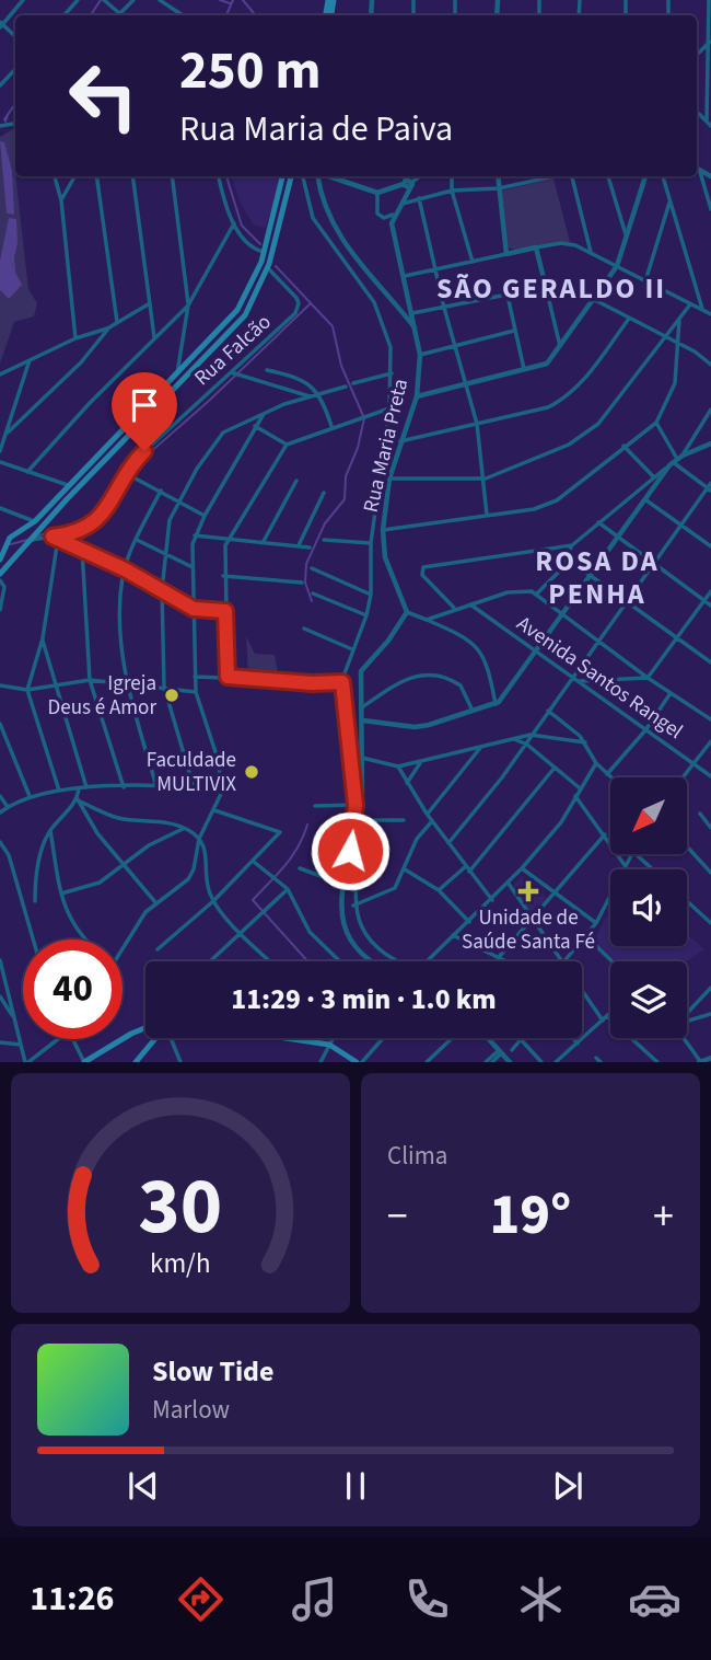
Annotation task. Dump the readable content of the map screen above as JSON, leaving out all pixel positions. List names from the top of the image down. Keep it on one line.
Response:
{"streets":{"street":["Rua Falcão","Rua Maria Preta","Avenida Santos Rangel"]},"districts":["SÃO GERALDO II","ROSA DA PENHA"],"places":{"other":["Igreja Deus é Amor","Faculdade MULTIVIX"],"health":["Unidade de Saúde Santa Fé"]},"north":"bottom left","page":{"turn":["250 m","Rua Maria de Paiva"],"limit":"40","trip":"11:29 · 3 min · 1.0 km","tile":"Clima","heat":["−","19°","+"],"song":["Slow Tide","Marlow"],"tabs":"11:26","gauge":["30","km/h"]}}
